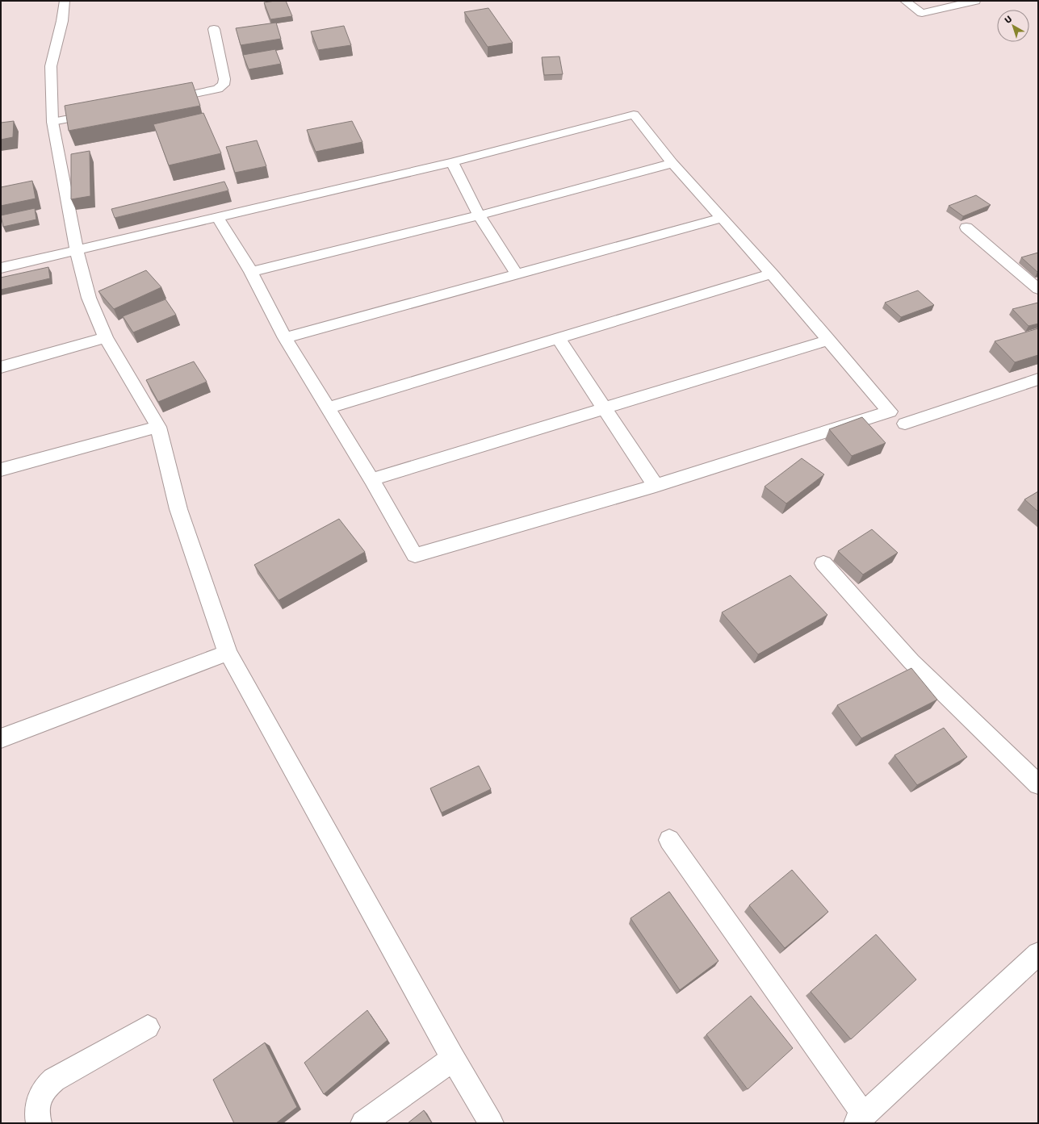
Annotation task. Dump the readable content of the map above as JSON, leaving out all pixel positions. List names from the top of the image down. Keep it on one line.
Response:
{"north":"top left"}
